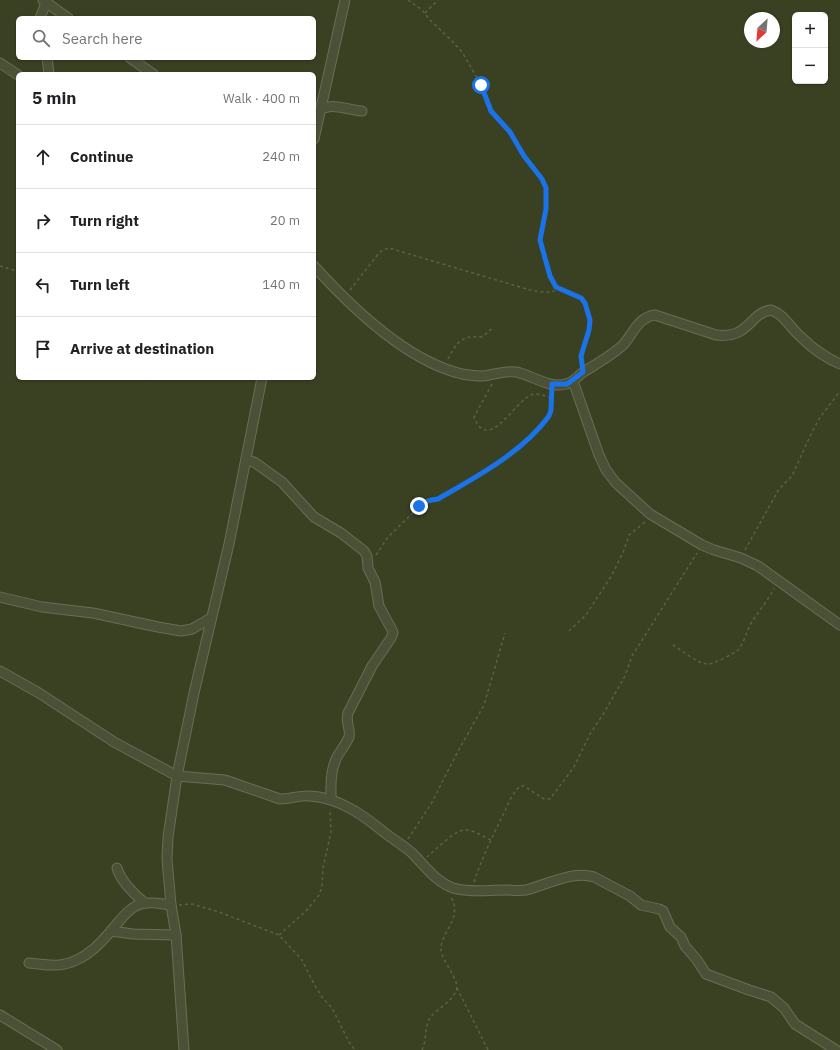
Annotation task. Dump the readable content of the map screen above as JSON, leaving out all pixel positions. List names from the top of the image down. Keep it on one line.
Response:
{"north":"bottom left","page":{"map_buttons":["+","−"],"search":"Search here","heading":["5 min","Walk · 400 m"],"list":[["Continue","240 m"],["Turn right","20 m"],["Turn left","140 m"],"Arrive at destination"]}}
